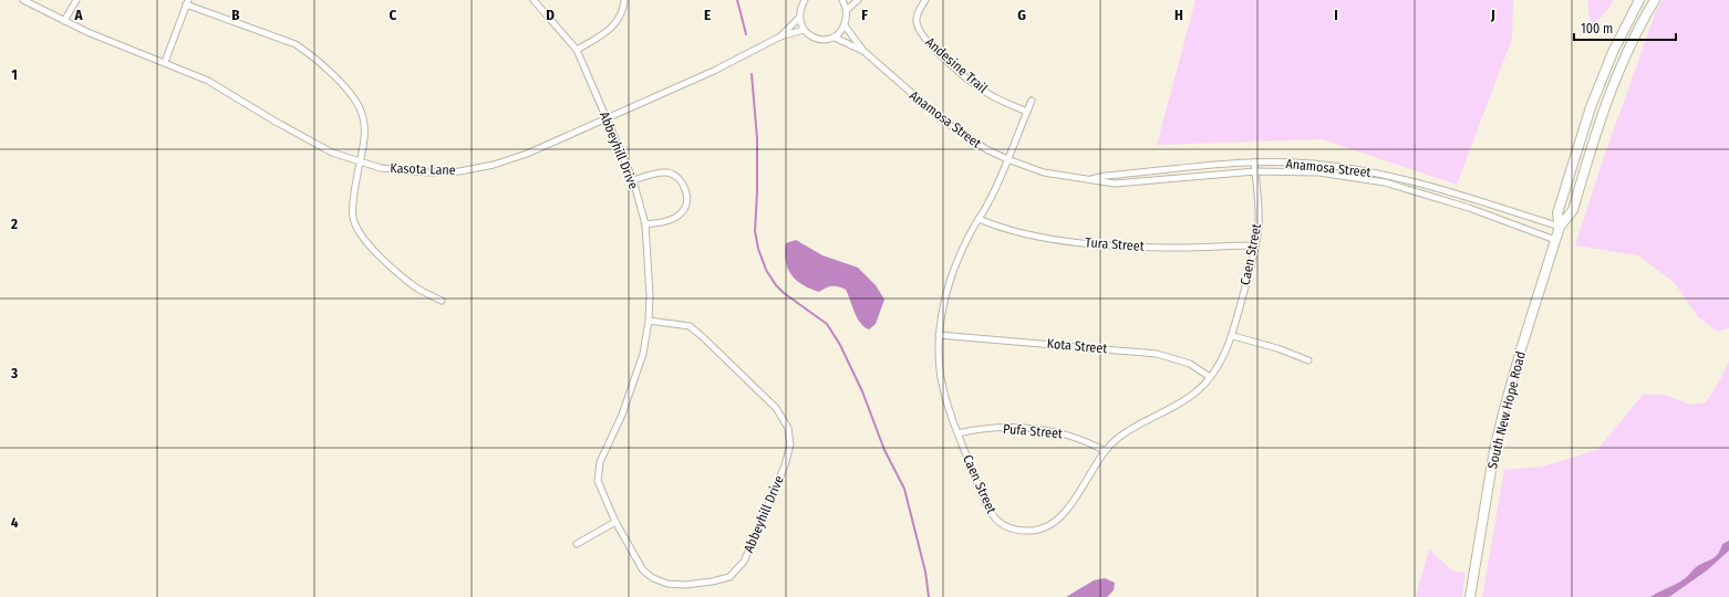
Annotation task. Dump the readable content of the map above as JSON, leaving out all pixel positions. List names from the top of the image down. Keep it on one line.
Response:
{"streets":{"main road":["South New Hope Road"],"street":["Andesine Trail","Anamosa Street","Abbeyhill Drive","Kasota Lane","Tura Street","Caen Street","Kota Street","Pufa Street"]},"crossings":[["Andesine Trail","Caen Street"],["Anamosa Street","Caen Street"],["Anamosa Street","South New Hope Road"],["Abbeyhill Drive","Kasota Lane"],["Tura Street","Caen Street"],["Caen Street","Kota Street"],["Caen Street","Pufa Street"]],"scale_bar":"100 m","grid":{"columns":["A","B","C","D","E","F","G","H","I","J"],"rows":["1","2","3","4"]}}
